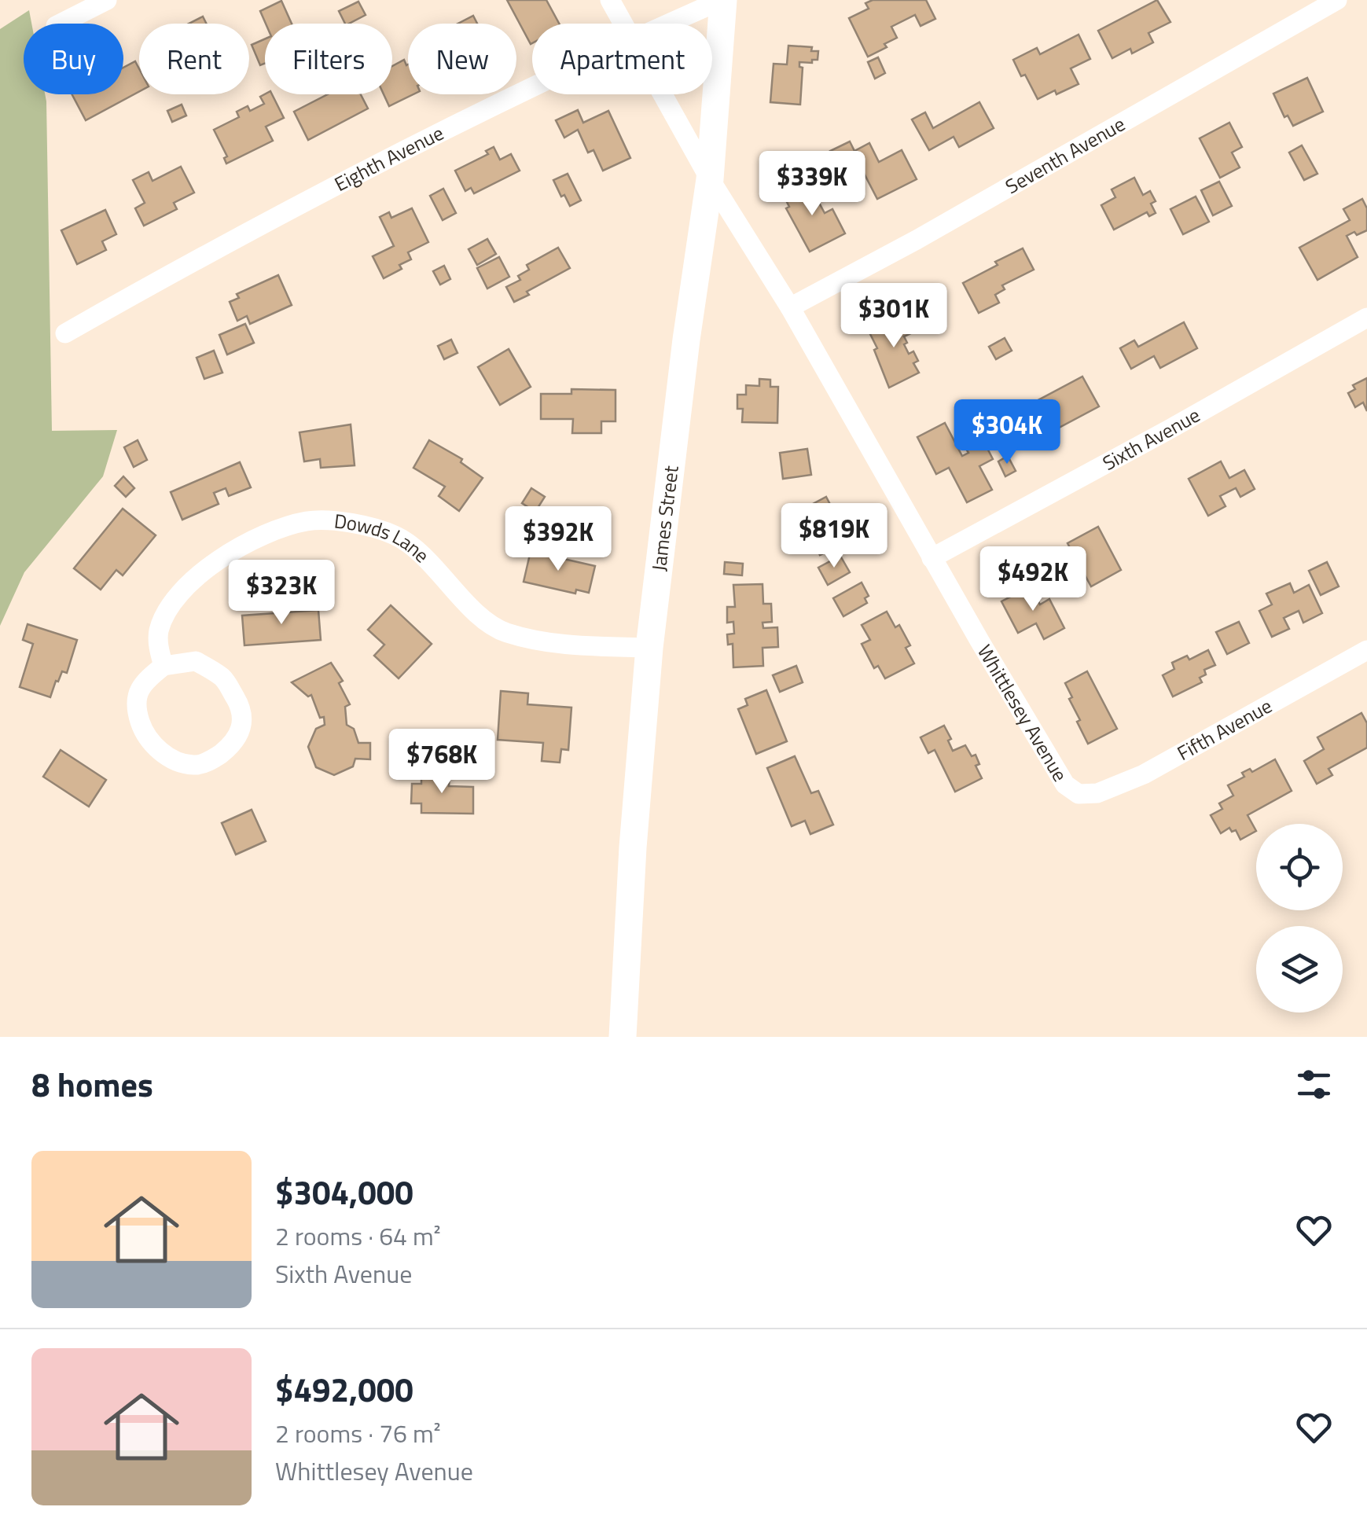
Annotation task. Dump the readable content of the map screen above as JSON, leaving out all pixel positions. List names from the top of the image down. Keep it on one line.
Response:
{"streets":{"main road":["James Street"],"street":["Seventh Avenue","Eighth Avenue","Sixth Avenue","Dowds Lane","Whittlesey Avenue","Fifth Avenue"]},"crossings":[["Seventh Avenue","Whittlesey Avenue"],["Eighth Avenue","James Street"],["Sixth Avenue","Whittlesey Avenue"],["James Street","Dowds Lane"],["James Street","Whittlesey Avenue"],["Whittlesey Avenue","Fifth Avenue"]],"page":{"chip":["Buy","Rent","Filters","New","Apartment"],"price":["$339K","$301K","$304K","$819K","$392K","$492K","$323K","$768K"],"heading":"8 homes","list":[{"name":"$304,000","note":"2 rooms · 64 m² · Sixth Avenue"},{"name":"$492,000","note":"2 rooms · 76 m² · Whittlesey Avenue"}]}}
